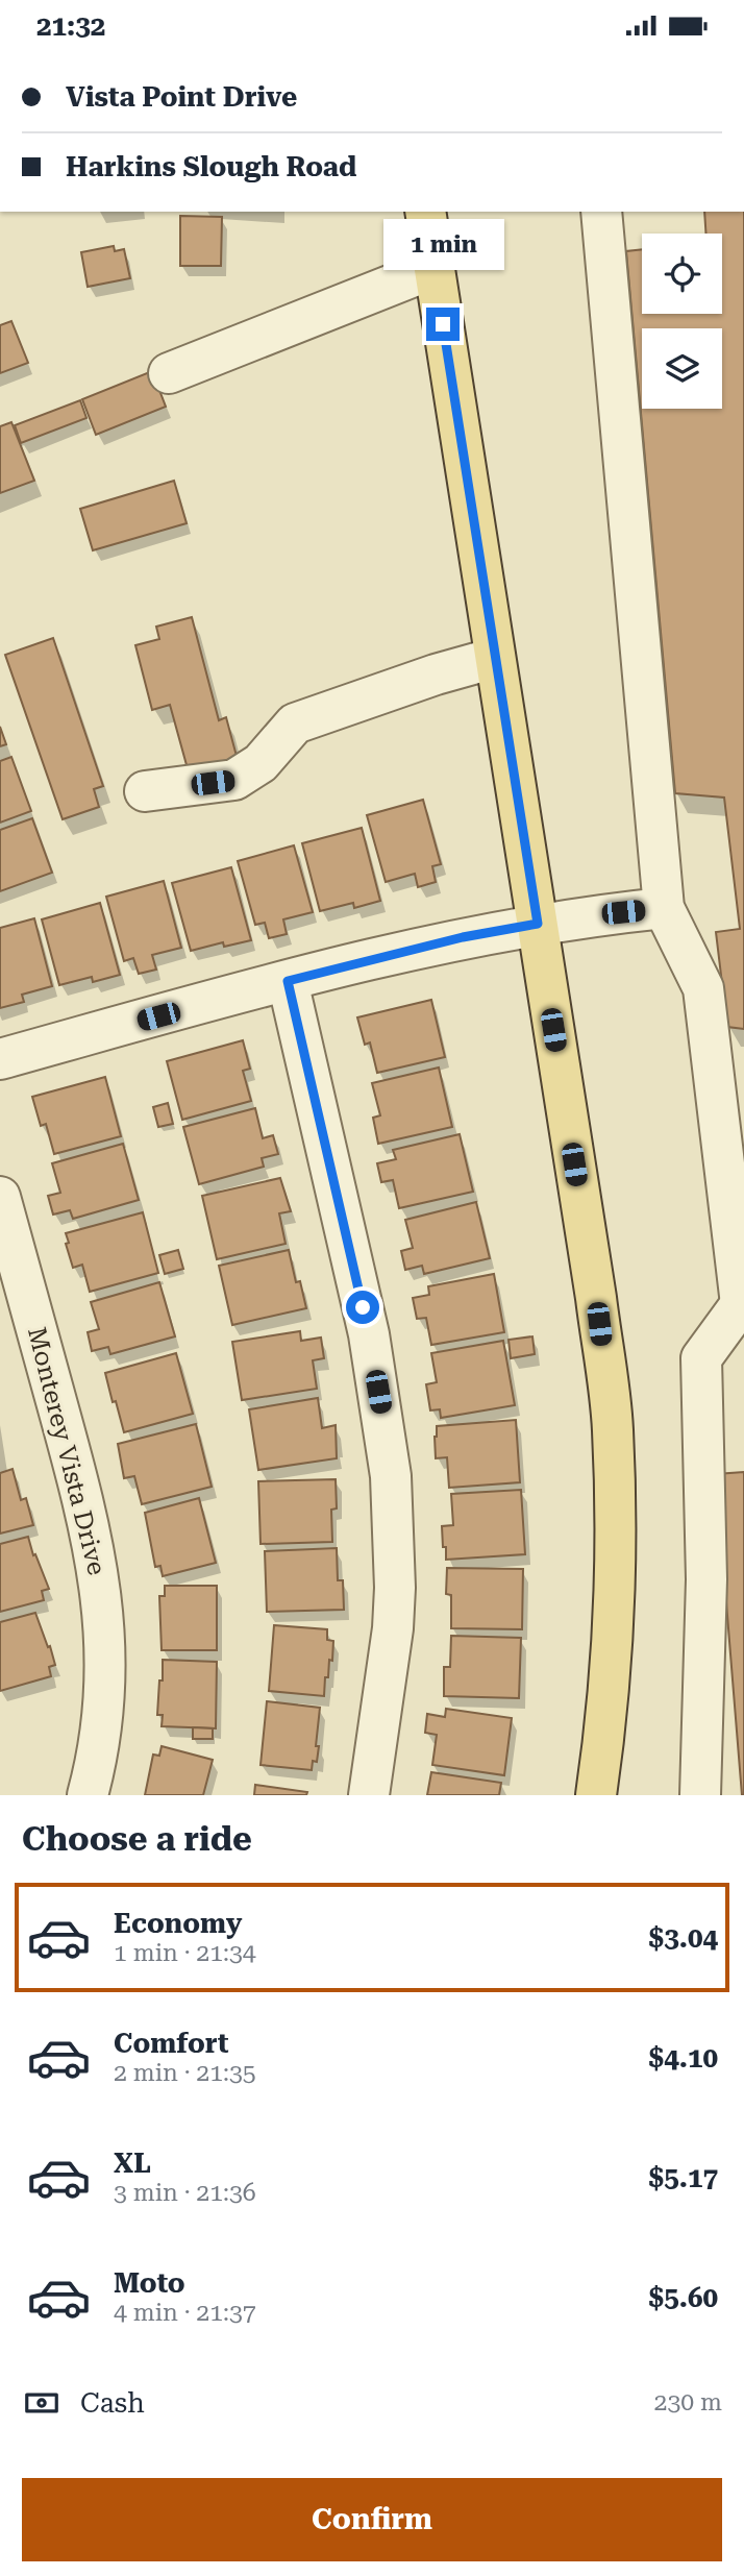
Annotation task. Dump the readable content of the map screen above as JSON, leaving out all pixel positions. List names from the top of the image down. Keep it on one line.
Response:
{"streets":{"street":["Monterey Vista Drive"]},"page":{"status":"21:32","banner":["Vista Point Drive","Harkins Slough Road"],"bubble":"1 min","heading":"Choose a ride","list":[{"name":"Economy","note":"1 min · 21:34","value":"$3.04"},{"name":"Comfort","note":"2 min · 21:35","value":"$4.10"},{"name":"XL","note":"3 min · 21:36","value":"$5.17"},{"name":"Moto","note":"4 min · 21:37","value":"$5.60"}],"pay":["Cash","230 m"],"buttons":"Confirm"}}
